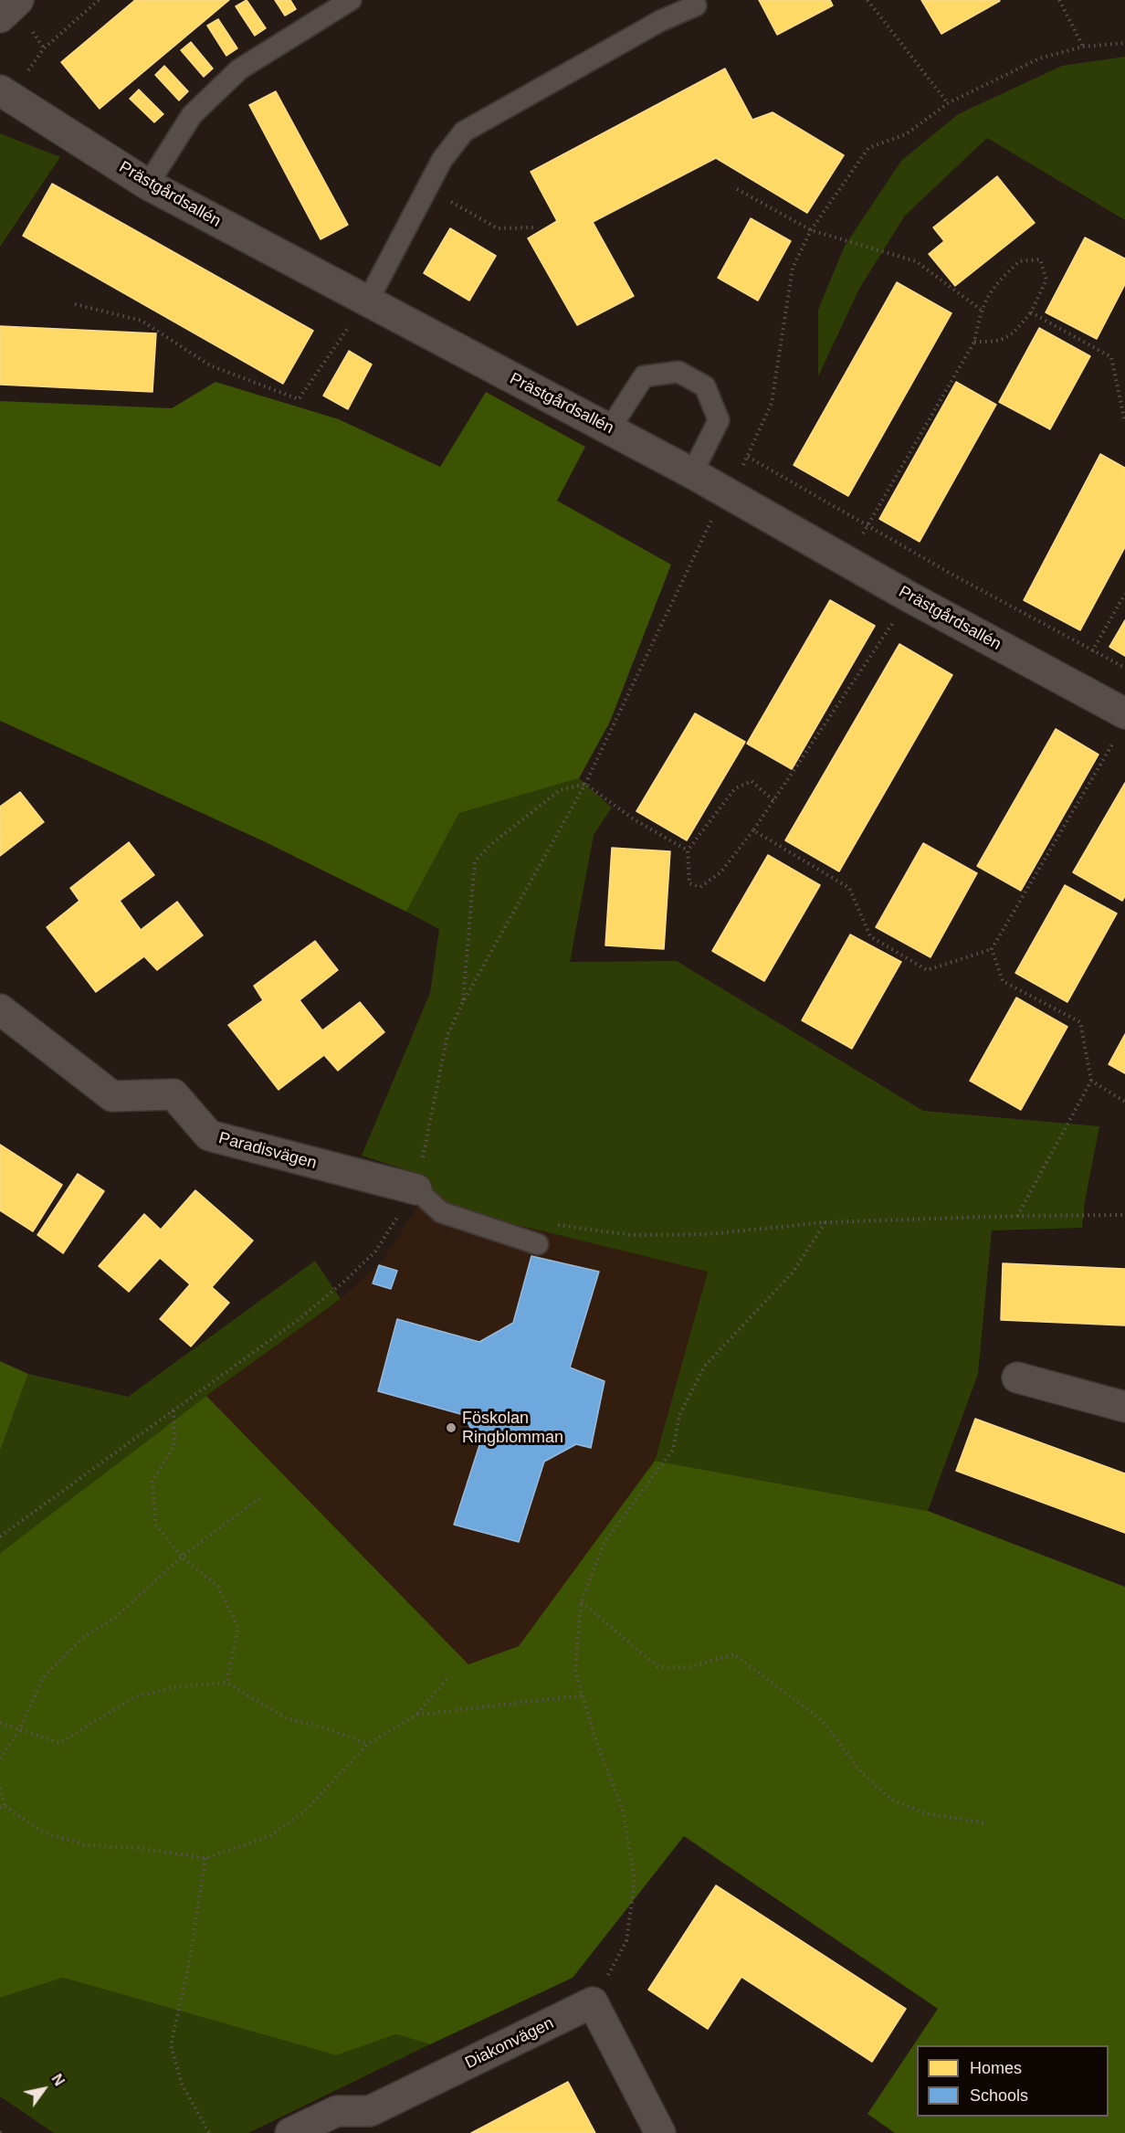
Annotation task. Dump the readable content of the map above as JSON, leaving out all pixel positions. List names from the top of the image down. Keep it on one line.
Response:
{"streets":{"street":["Prästgårdsallén","Paradisvägen","Diakonvägen"]},"places":["Föskolan Ringblomman"],"legend":["Homes","Schools"],"north":"top right"}
